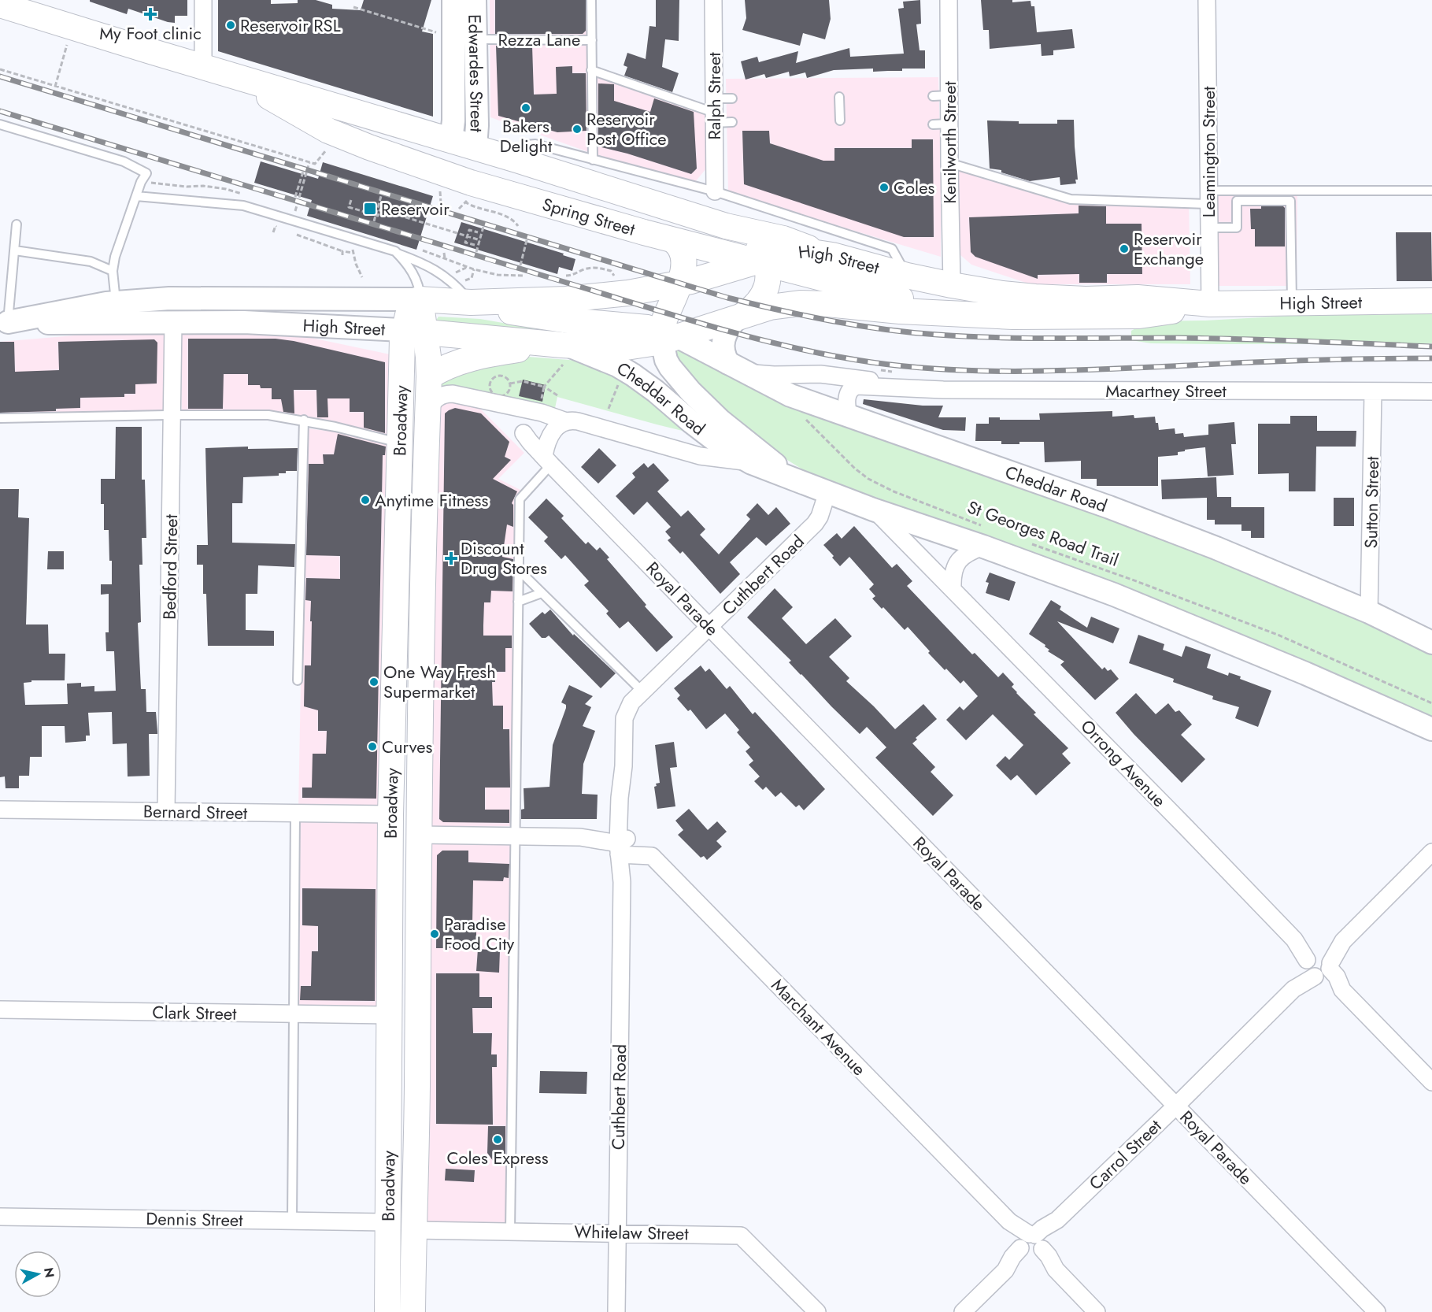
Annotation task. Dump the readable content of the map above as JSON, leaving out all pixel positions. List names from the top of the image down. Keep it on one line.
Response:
{"streets":{"main road":["Edwardes Street","Spring Street","High Street","Cheddar Road","Broadway"],"street":["Ralph Street","Kenilworth Street","Leamington Street","Macartney Street","Sutton Street","Bedford Street","Cuthbert Road","Royal Parade","Orrong Avenue","Bernard Street","Clark Street","Marchant Avenue","Carrol Street","Dennis Street","Whitelaw Street"],"lane":["Rezza Lane"],"path":["St Georges Road Trail"]},"crossings":[["Edwardes Street","Spring Street"],["Kenilworth Street","High Street"],["Leamington Street","High Street"],["Spring Street","High Street"],["High Street","Cheddar Road"],["High Street","Broadway"],["High Street","Bedford Street"],["Macartney Street","Cheddar Road"],["Macartney Street","Sutton Street"],["Cheddar Road","Broadway"],["Cheddar Road","Sutton Street"],["Cheddar Road","St Georges Road Trail"],["Cheddar Road","Cuthbert Road"],["Cheddar Road","Orrong Avenue"],["Broadway","Bernard Street"],["Broadway","Clark Street"],["Broadway","Marchant Avenue"],["Broadway","Dennis Street"],["Broadway","Whitelaw Street"],["Bedford Street","Bernard Street"],["Cuthbert Road","Royal Parade"],["Cuthbert Road","Marchant Avenue"],["Cuthbert Road","Whitelaw Street"],["Royal Parade","Carrol Street"],["Orrong Avenue","Carrol Street"],["Marchant Avenue","Carrol Street"]],"places":{"health":["My Foot clinic","Discount Drug Stores"],"other":["Reservoir RSL","Bakers Delight","Reservoir Post Office","Coles","Reservoir Exchange","Anytime Fitness","One Way Fresh Supermarket","Curves","Paradise Food City","Coles Express"],"transit":["Reservoir"]},"north":"right"}
